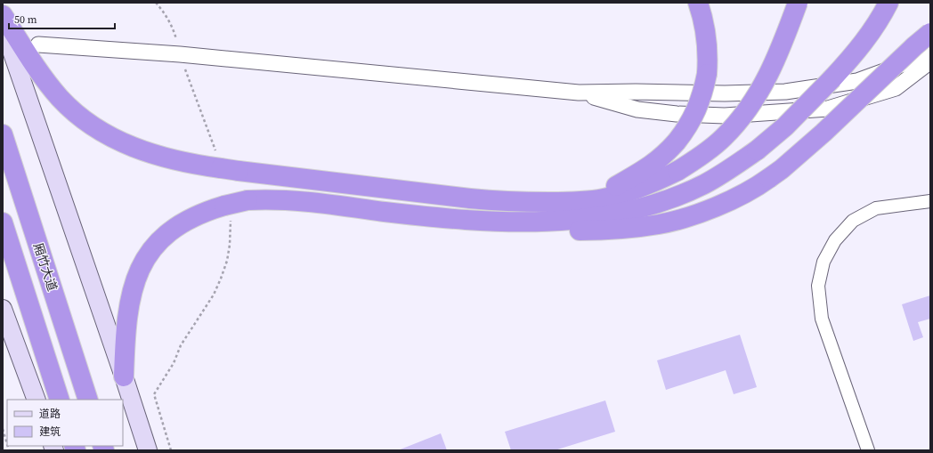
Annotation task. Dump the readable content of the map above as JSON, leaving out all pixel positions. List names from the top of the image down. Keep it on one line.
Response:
{"streets":{"highway":["厢竹大道"]},"legend":["道路","建筑"],"scale_bar":"50 m"}
